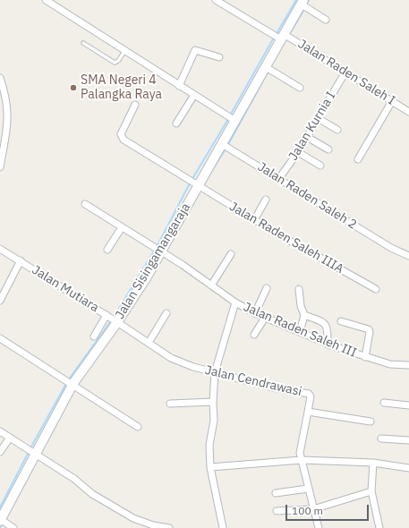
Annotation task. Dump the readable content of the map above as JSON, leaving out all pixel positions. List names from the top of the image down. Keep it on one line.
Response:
{"streets":{"street":["Jalan Raden Saleh I","Jalan Kurnia I","Jalan Raden Saleh 2","Jalan Raden Saleh IIIA","Jalan Sisingamangaraja","Jalan Mutiara","Jalan Raden Saleh III","Jalan Cendrawasi"]},"crossings":[["Jalan Raden Saleh I","Jalan Kurnia I"],["Jalan Raden Saleh I","Jalan Sisingamangaraja"],["Jalan Kurnia I","Jalan Raden Saleh 2"],["Jalan Raden Saleh 2","Jalan Sisingamangaraja"],["Jalan Raden Saleh IIIA","Jalan Sisingamangaraja"],["Jalan Sisingamangaraja","Jalan Mutiara"],["Jalan Sisingamangaraja","Jalan Raden Saleh III"],["Jalan Mutiara","Jalan Cendrawasi"]],"places":["SMA Negeri 4 Palangka Raya"],"scale_bar":"100 m"}
